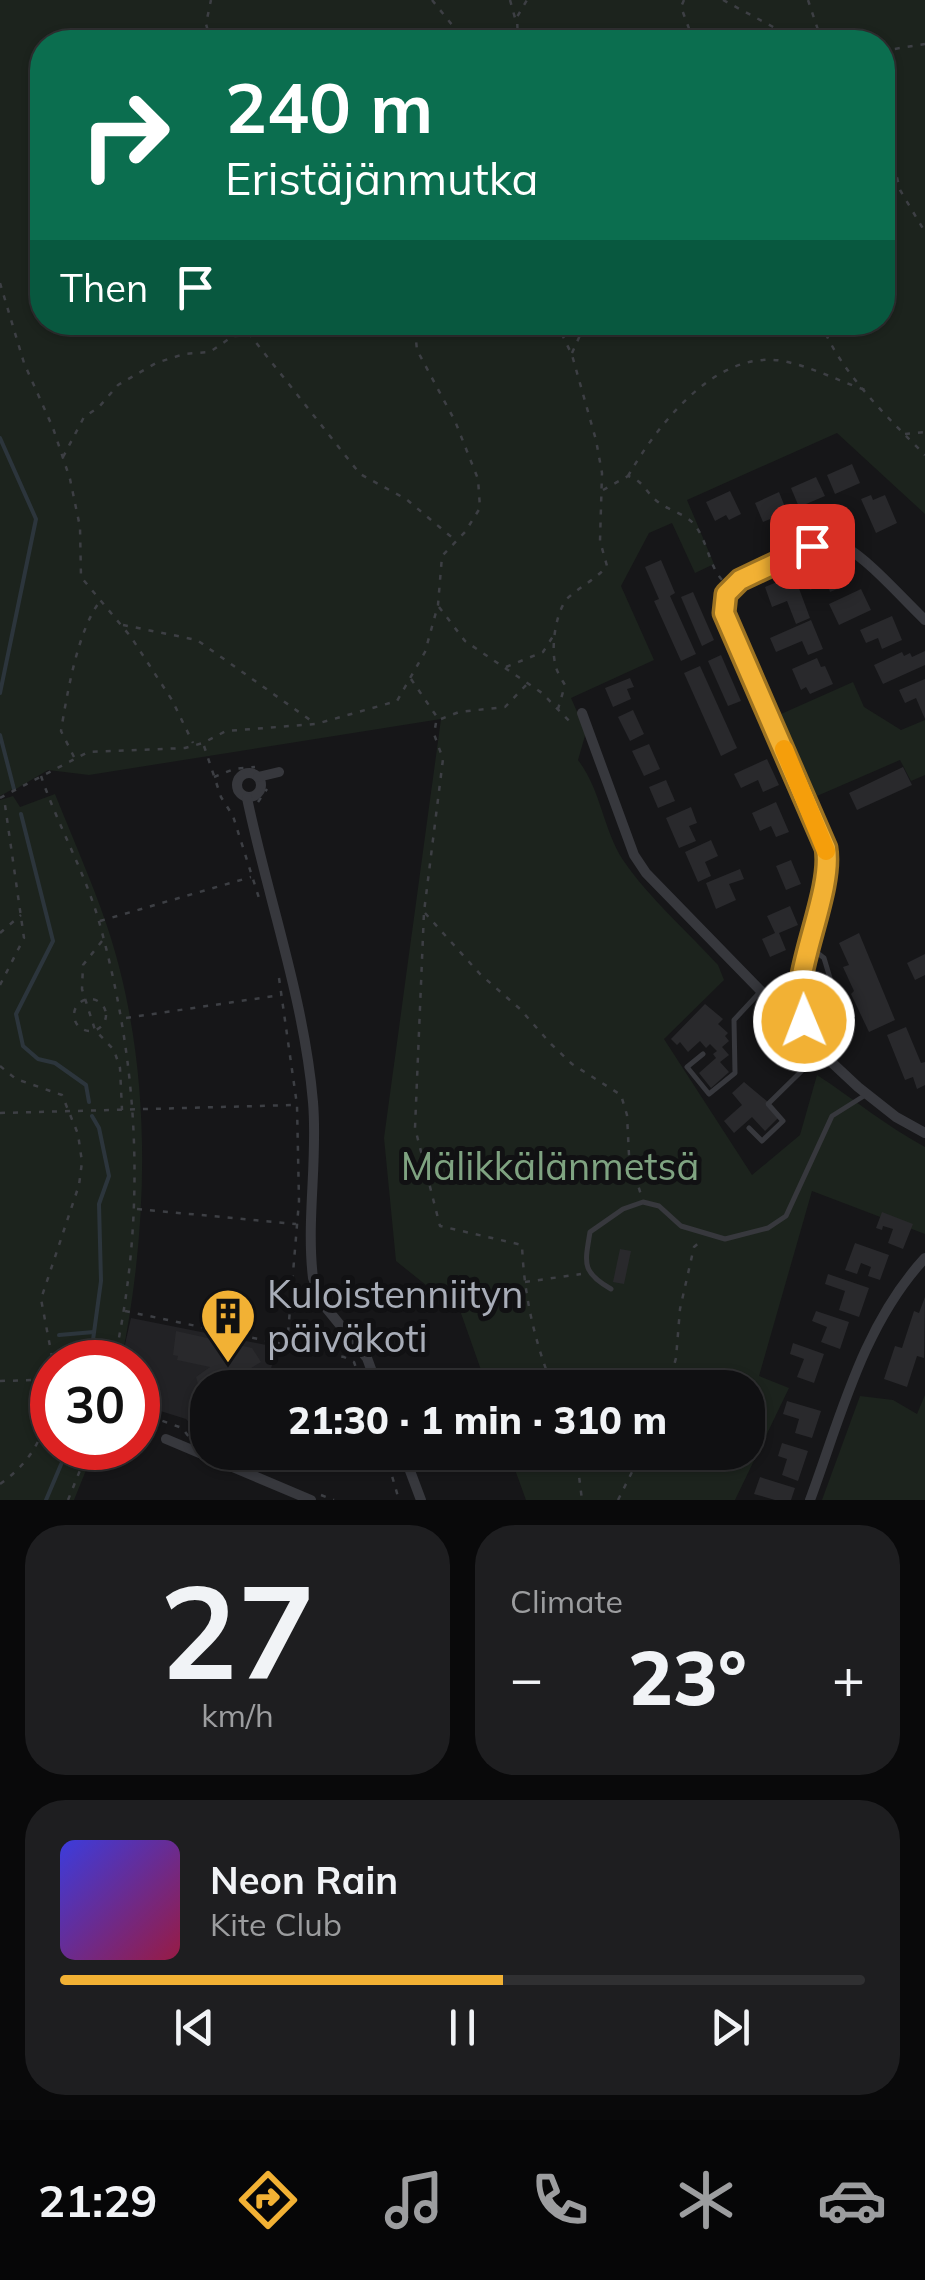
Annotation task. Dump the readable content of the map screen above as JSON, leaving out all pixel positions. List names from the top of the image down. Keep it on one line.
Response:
{"parks":["Mälikkälänmetsä"],"places":{"building":["Kuloistenniityn päiväkoti"]},"page":{"turn":["240 m","Eristäjänmutka"],"then":"Then","limit":"30","trip":"21:30 · 1 min · 310 m","tile":[["27","km/h"],"Climate"],"heat":["−","23°","+"],"song":["Neon Rain","Kite Club"],"tabs":"21:29"}}
